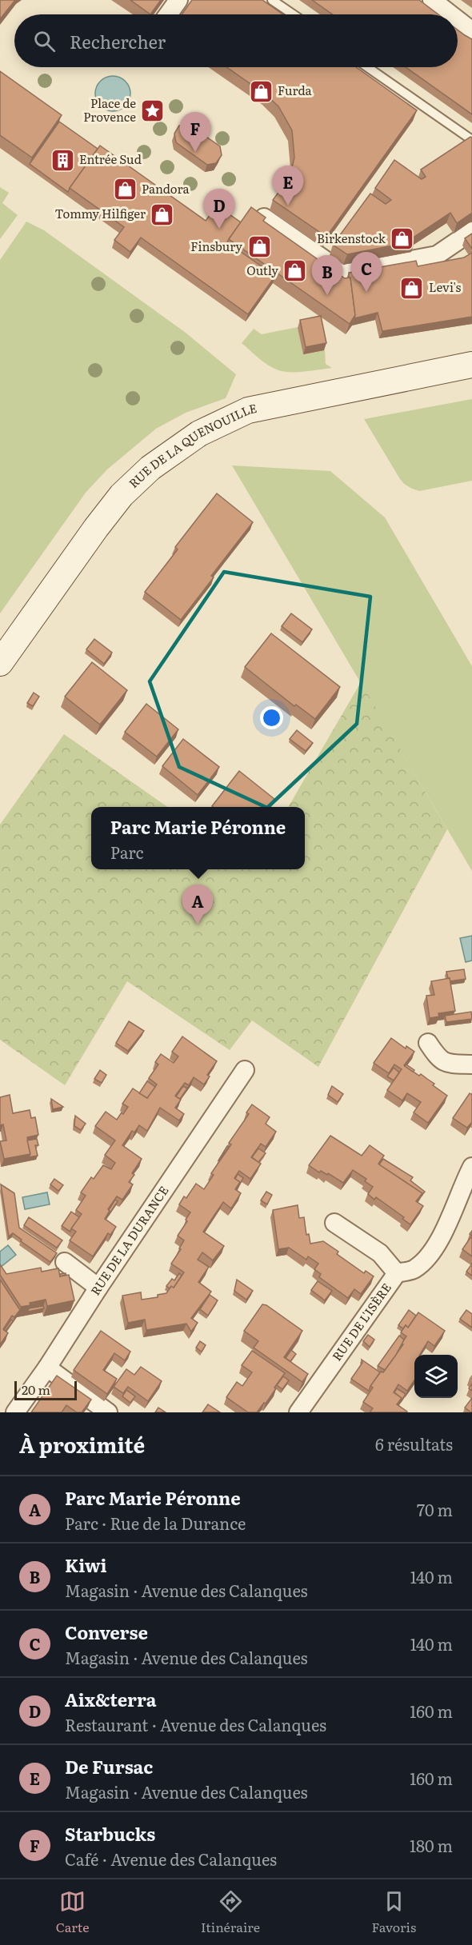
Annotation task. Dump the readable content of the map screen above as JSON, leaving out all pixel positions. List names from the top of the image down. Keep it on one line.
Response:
{"streets":{"street":["RUE DE LA QUENOUILLE","RUE DE LA DURANCE","RUE DE L'ISÈRE"]},"places":{"shop":["Furda","Pandora","Tommy Hilfiger","Birkenstock","Finsbury","Outly","Levi's"],"place":["Place de Provence"],"building":["Entrée Sud"]},"scale_bar":"20 m","page":{"search":"Rechercher","pins":["F","E","D","C","B","A"],"popup":["Parc Marie Péronne","Parc"],"scale":"20 m","heading":["À proximité","6 résultats"],"list":[{"mark":"A","name":"Parc Marie Péronne","note":"Parc · Rue de la Durance","value":"70 m"},{"mark":"B","name":"Kiwi","note":"Magasin · Avenue des Calanques","value":"140 m"},{"mark":"C","name":"Converse","note":"Magasin · Avenue des Calanques","value":"140 m"},{"mark":"D","name":"Aix&terra","note":"Restaurant · Avenue des Calanques","value":"160 m"},{"mark":"E","name":"De Fursac","note":"Magasin · Avenue des Calanques","value":"160 m"},{"mark":"F","name":"Starbucks","note":"Café · Avenue des Calanques","value":"180 m"}],"nav":["Carte","Itinéraire","Favoris"]}}
